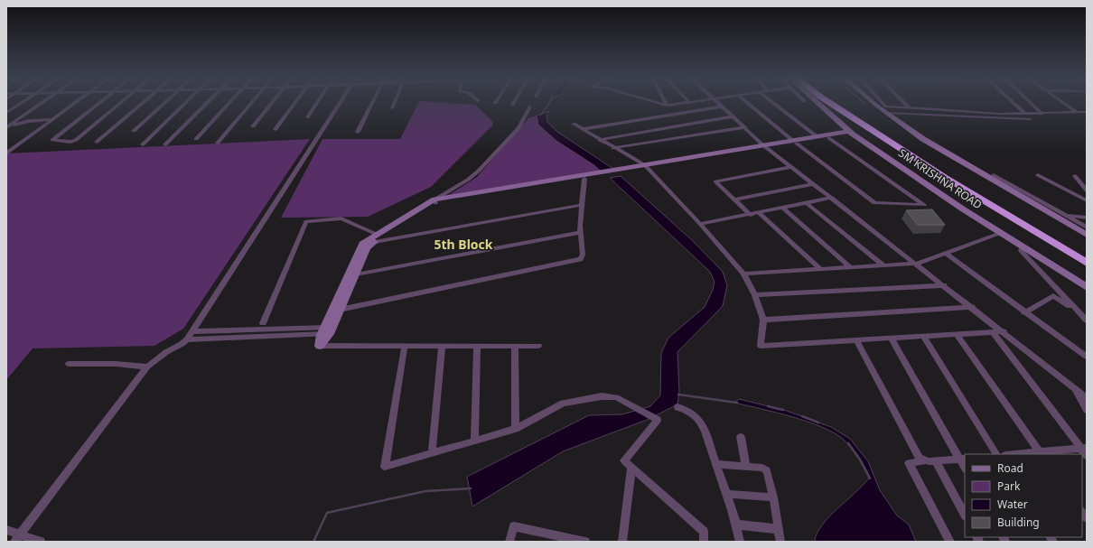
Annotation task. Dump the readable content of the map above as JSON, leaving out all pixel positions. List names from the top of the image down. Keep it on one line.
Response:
{"streets":{"highway":["SM KRISHNA ROAD"]},"districts":["5th Block"],"legend":["Road","Park","Water","Building"]}
